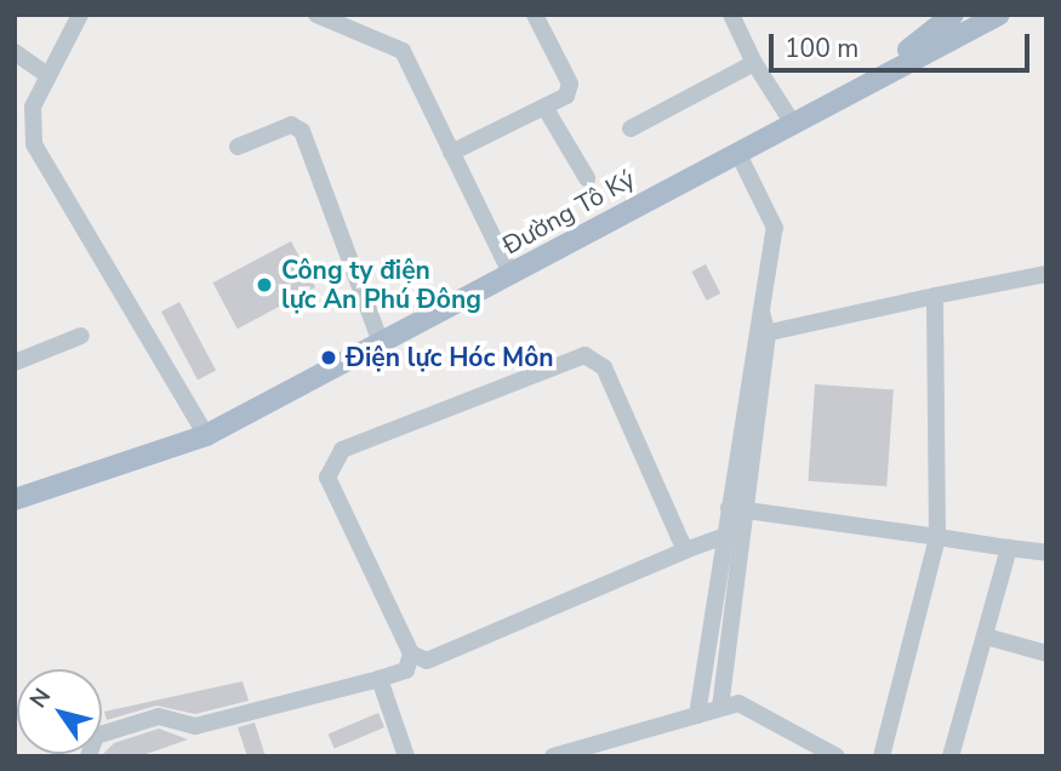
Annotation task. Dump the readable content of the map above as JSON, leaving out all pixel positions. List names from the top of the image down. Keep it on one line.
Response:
{"streets":{"main road":["Đường Tô Ký"]},"places":["Công ty điện lực An Phú Đông","Điện lực Hóc Môn"],"scale_bar":"100 m","north":"top left"}
